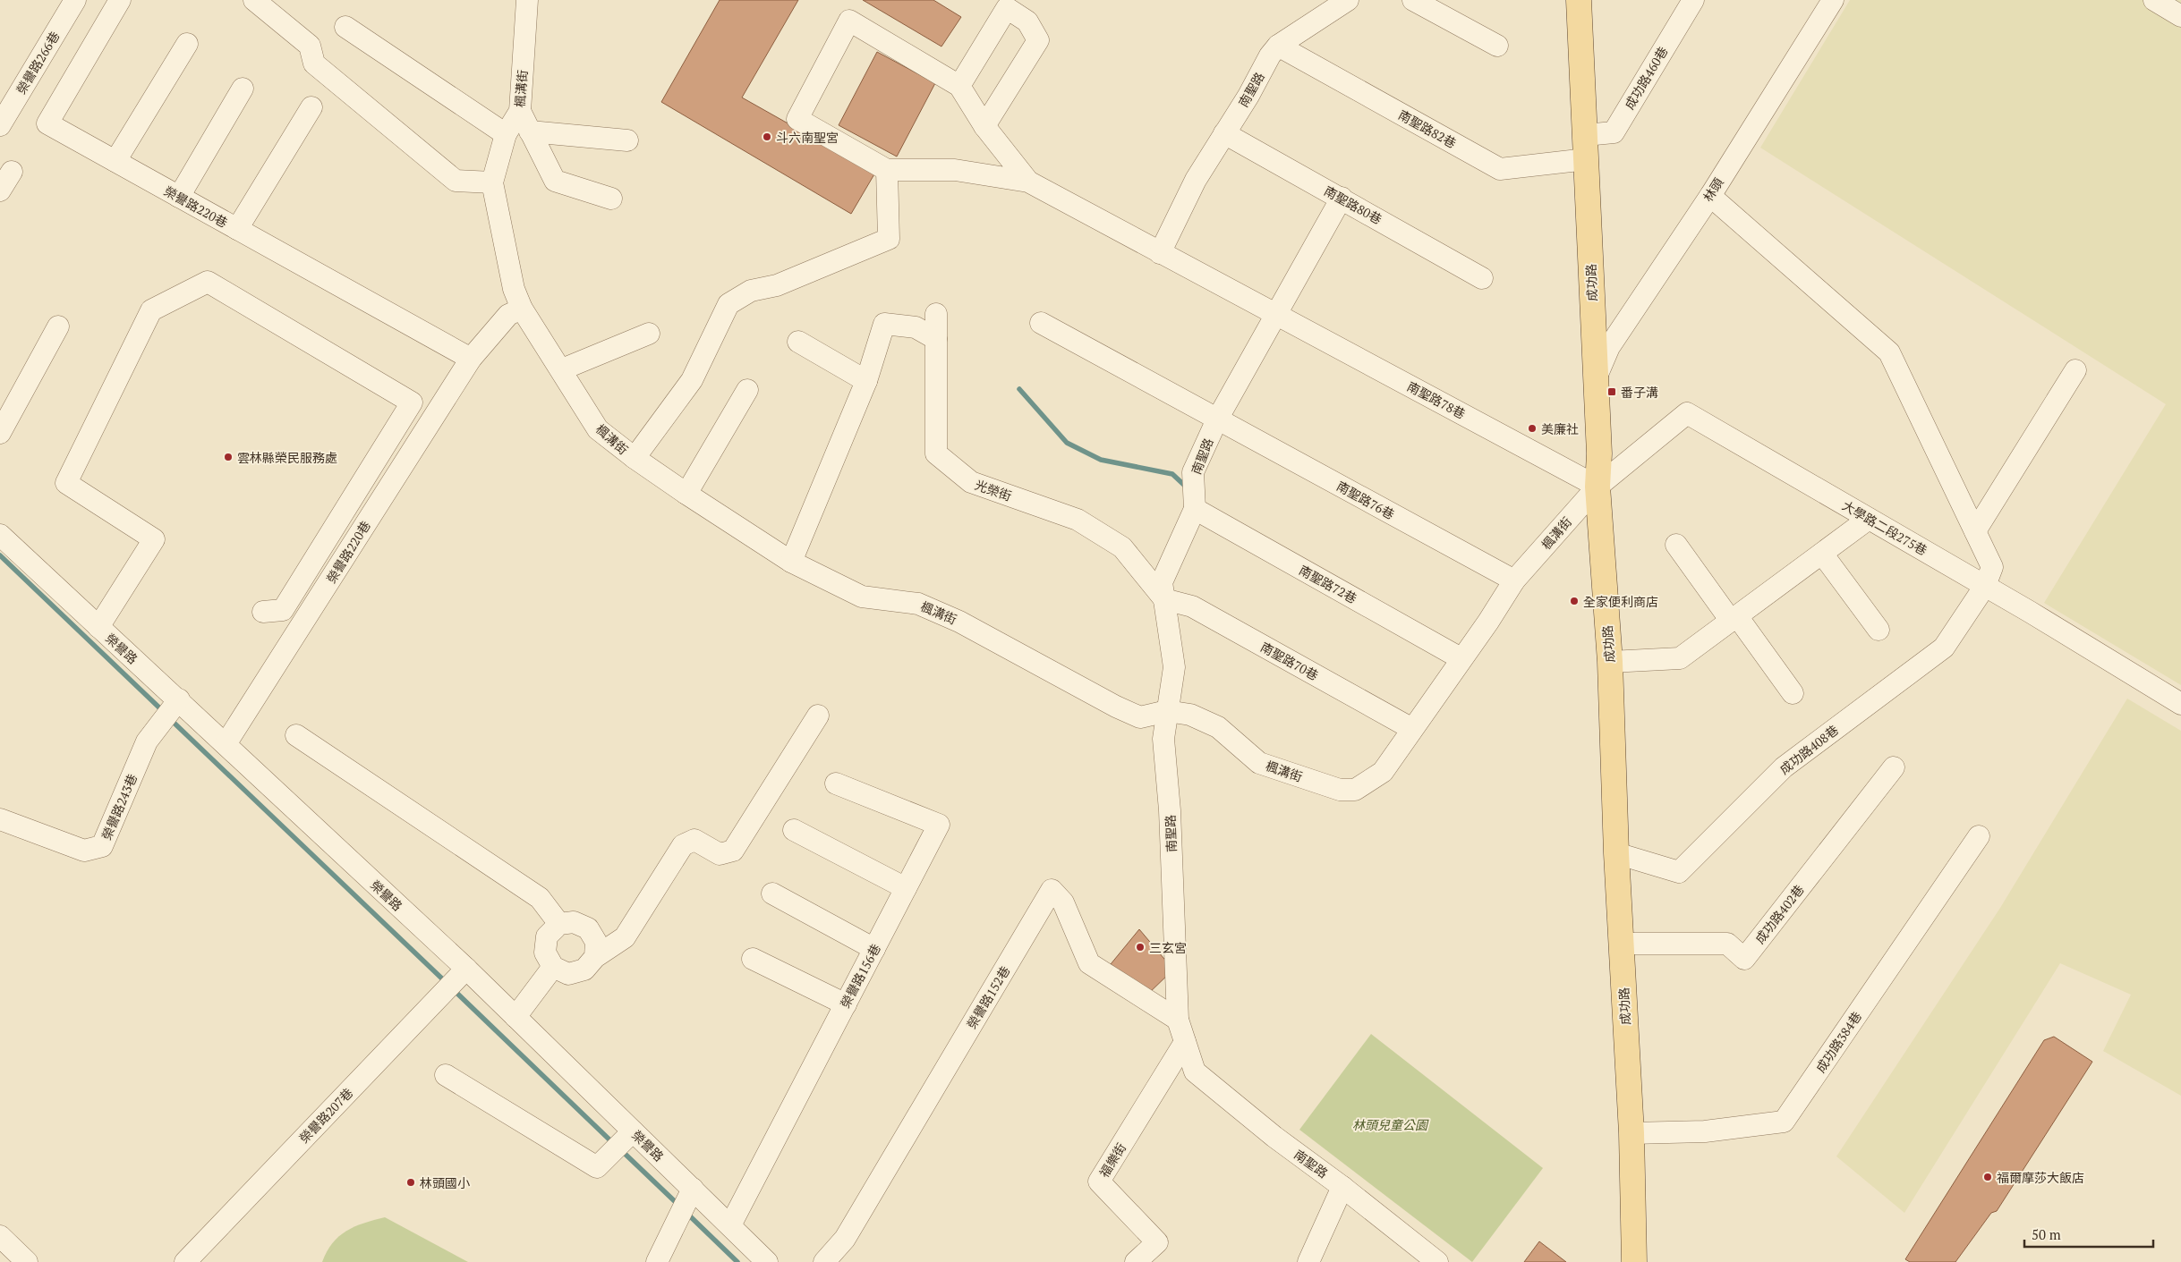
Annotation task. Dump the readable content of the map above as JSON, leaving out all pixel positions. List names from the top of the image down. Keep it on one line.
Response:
{"streets":{"main road":["成功路"],"street":["榮譽路266巷","成功路460巷","楓溝街","南聖路","南聖路82巷","林頭","南聖路80巷","榮譽路220巷","南聖路78巷","光榮街","南聖路76巷","大學路二段275巷","南聖路72巷","榮譽路","南聖路70巷","成功路408巷","榮譽路243巷","成功路402巷","榮譽路156巷","榮譽路152巷","成功路384巷","榮譽路207巷","福樂街"]},"crossings":[["成功路460巷","成功路"],["楓溝街","南聖路"],["楓溝街","榮譽路220巷"],["楓溝街","成功路"],["楓溝街","南聖路78巷"],["楓溝街","南聖路76巷"],["楓溝街","大學路二段275巷"],["楓溝街","南聖路72巷"],["楓溝街","南聖路70巷"],["南聖路","南聖路82巷"],["南聖路","南聖路80巷"],["南聖路","南聖路78巷"],["南聖路","光榮街"],["南聖路","南聖路76巷"],["南聖路","南聖路72巷"],["南聖路","南聖路70巷"],["南聖路","榮譽路152巷"],["南聖路","福樂街"],["南聖路82巷","成功路"],["林頭","成功路"],["榮譽路220巷","榮譽路"],["成功路","南聖路78巷"],["成功路","大學路二段275巷"],["成功路","成功路408巷"],["成功路","成功路402巷"],["成功路","成功路384巷"],["南聖路78巷","大學路二段275巷"],["光榮街","南聖路70巷"],["大學路二段275巷","成功路408巷"],["榮譽路","榮譽路243巷"],["榮譽路","榮譽路156巷"],["榮譽路","榮譽路207巷"]],"parks":["林頭兒童公園"],"places":{"other":["斗六南聖宮","美廉社","雲林縣榮民服務處","全家便利商店","三玄宮","福爾摩莎大飯店","林頭國小"],"transit":["番子溝"]},"scale_bar":"50 m"}
